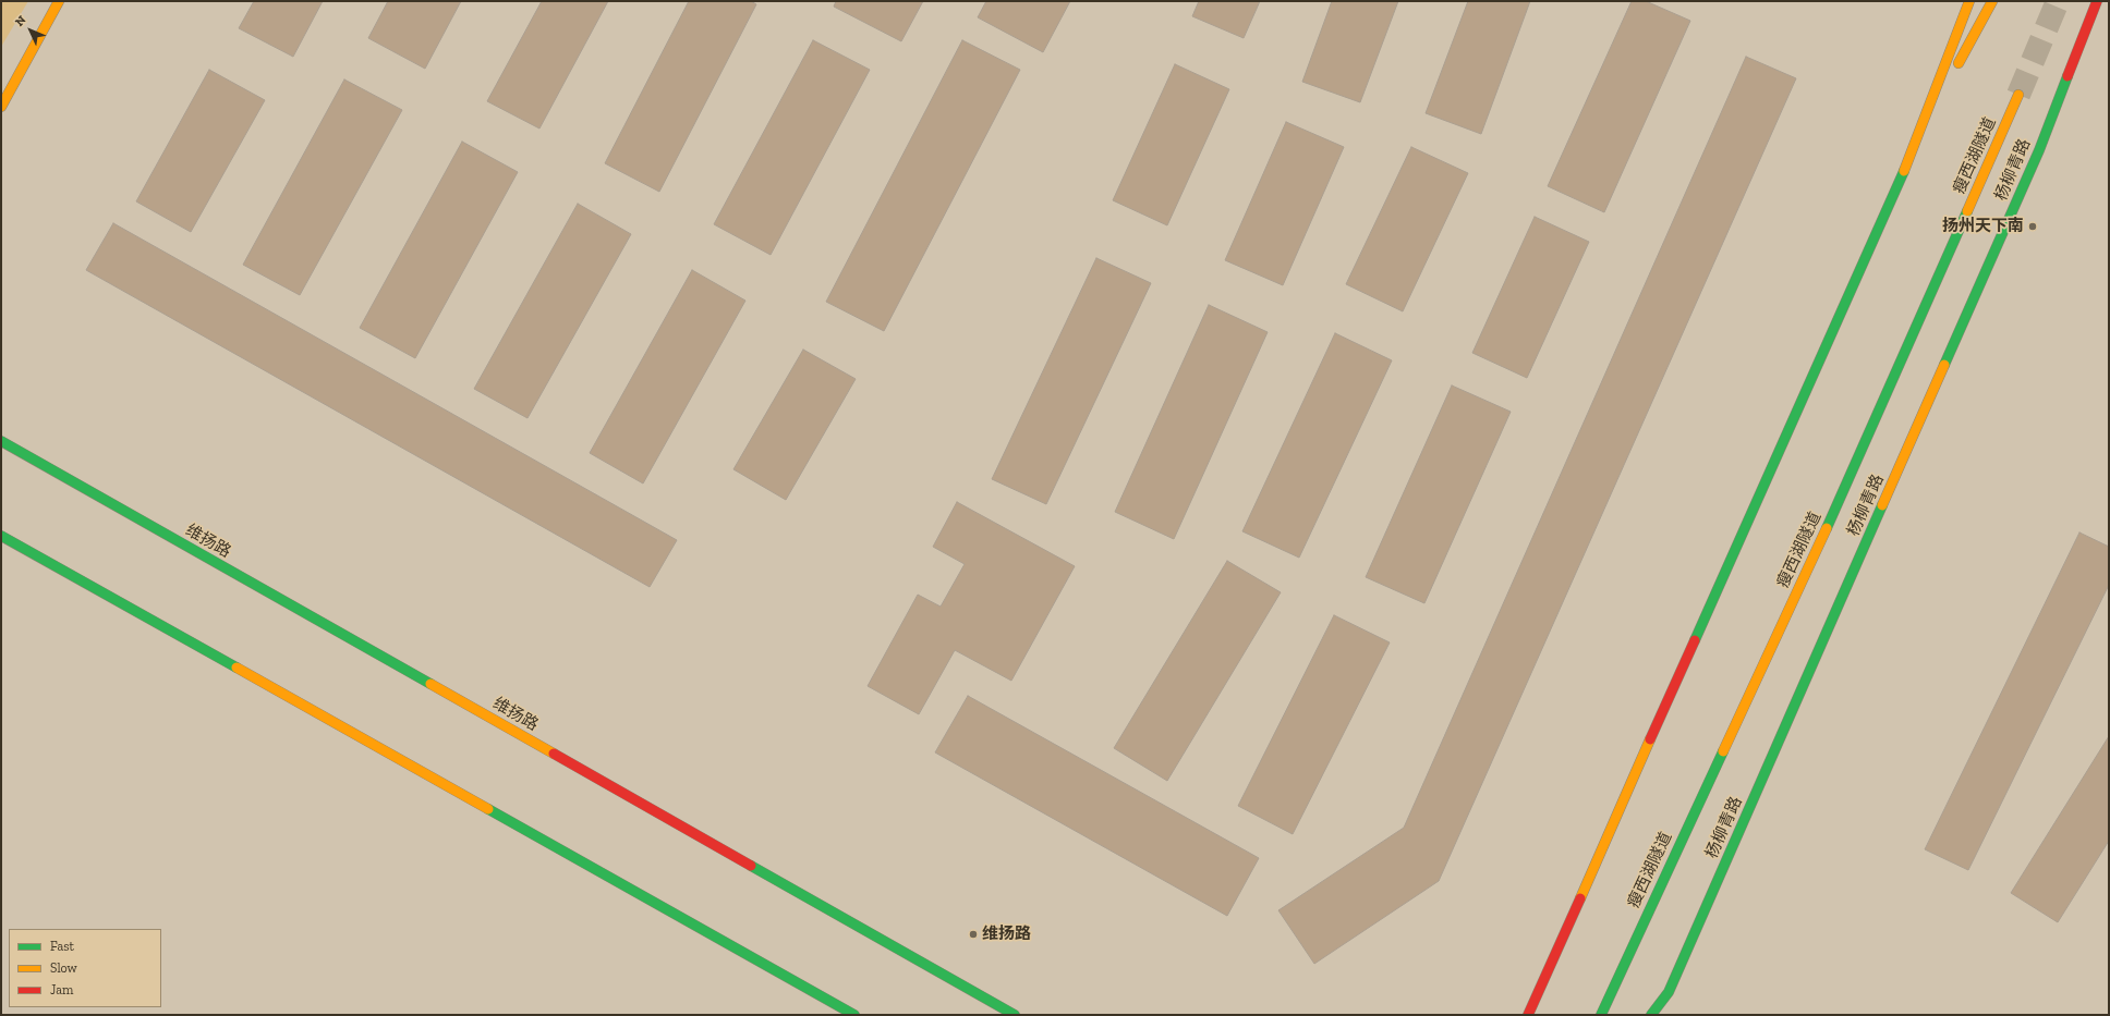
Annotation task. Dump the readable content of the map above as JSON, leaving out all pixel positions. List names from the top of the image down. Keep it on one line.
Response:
{"streets":{"main road":["瘦西湖隧道","杨柳青路","维扬路"]},"places":["扬州天下南","维扬路"],"legend":["Fast","Slow","Jam"],"north":"top left"}
